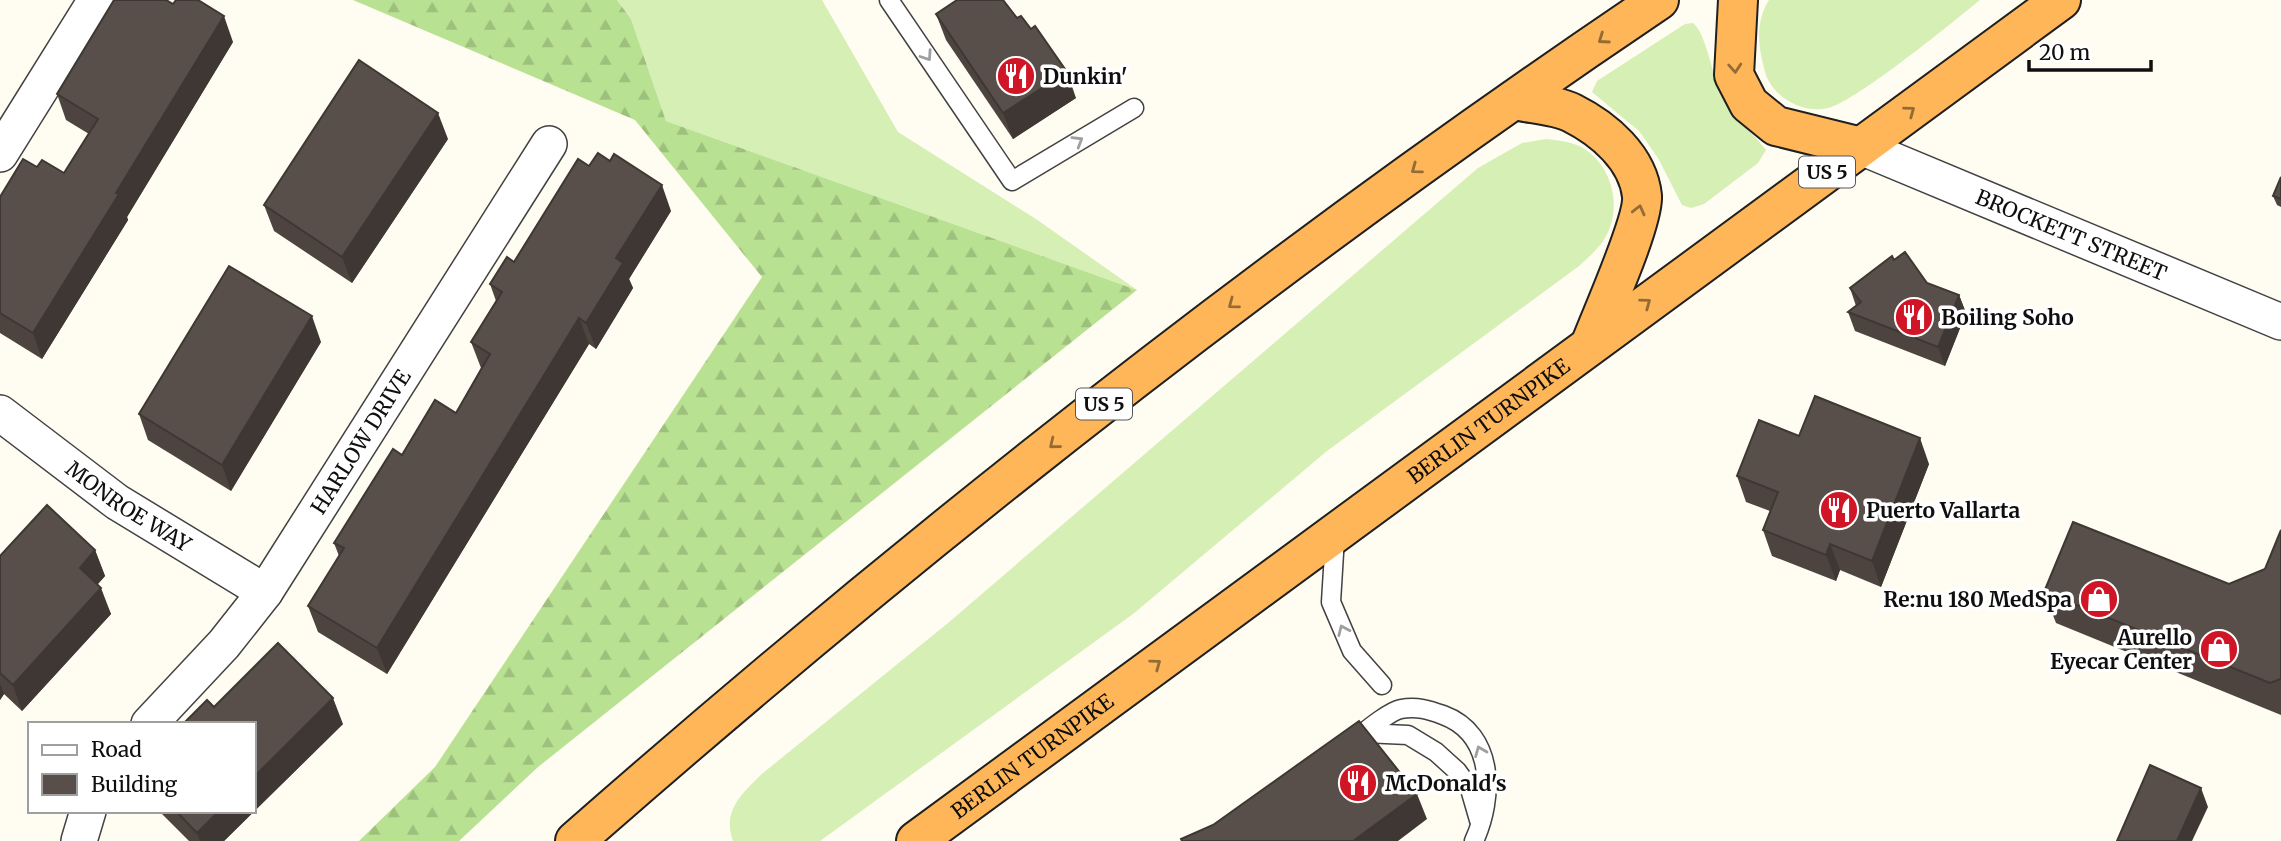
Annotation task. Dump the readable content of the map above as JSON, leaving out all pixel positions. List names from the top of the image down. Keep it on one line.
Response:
{"streets":{"highway":["US 5","BERLIN TURNPIKE"],"street":["BROCKETT STREET","HARLOW DRIVE","MONROE WAY"]},"crossings":[["BROCKETT STREET","BERLIN TURNPIKE"],["HARLOW DRIVE","MONROE WAY"]],"places":{"restaurant":["Dunkin'","Boiling Soho","Puerto Vallarta","McDonald's"],"shop":["Re:nu 180 MedSpa","Aurello Eyecar Center"]},"legend":["Road","Building"],"scale_bar":"20 m"}
